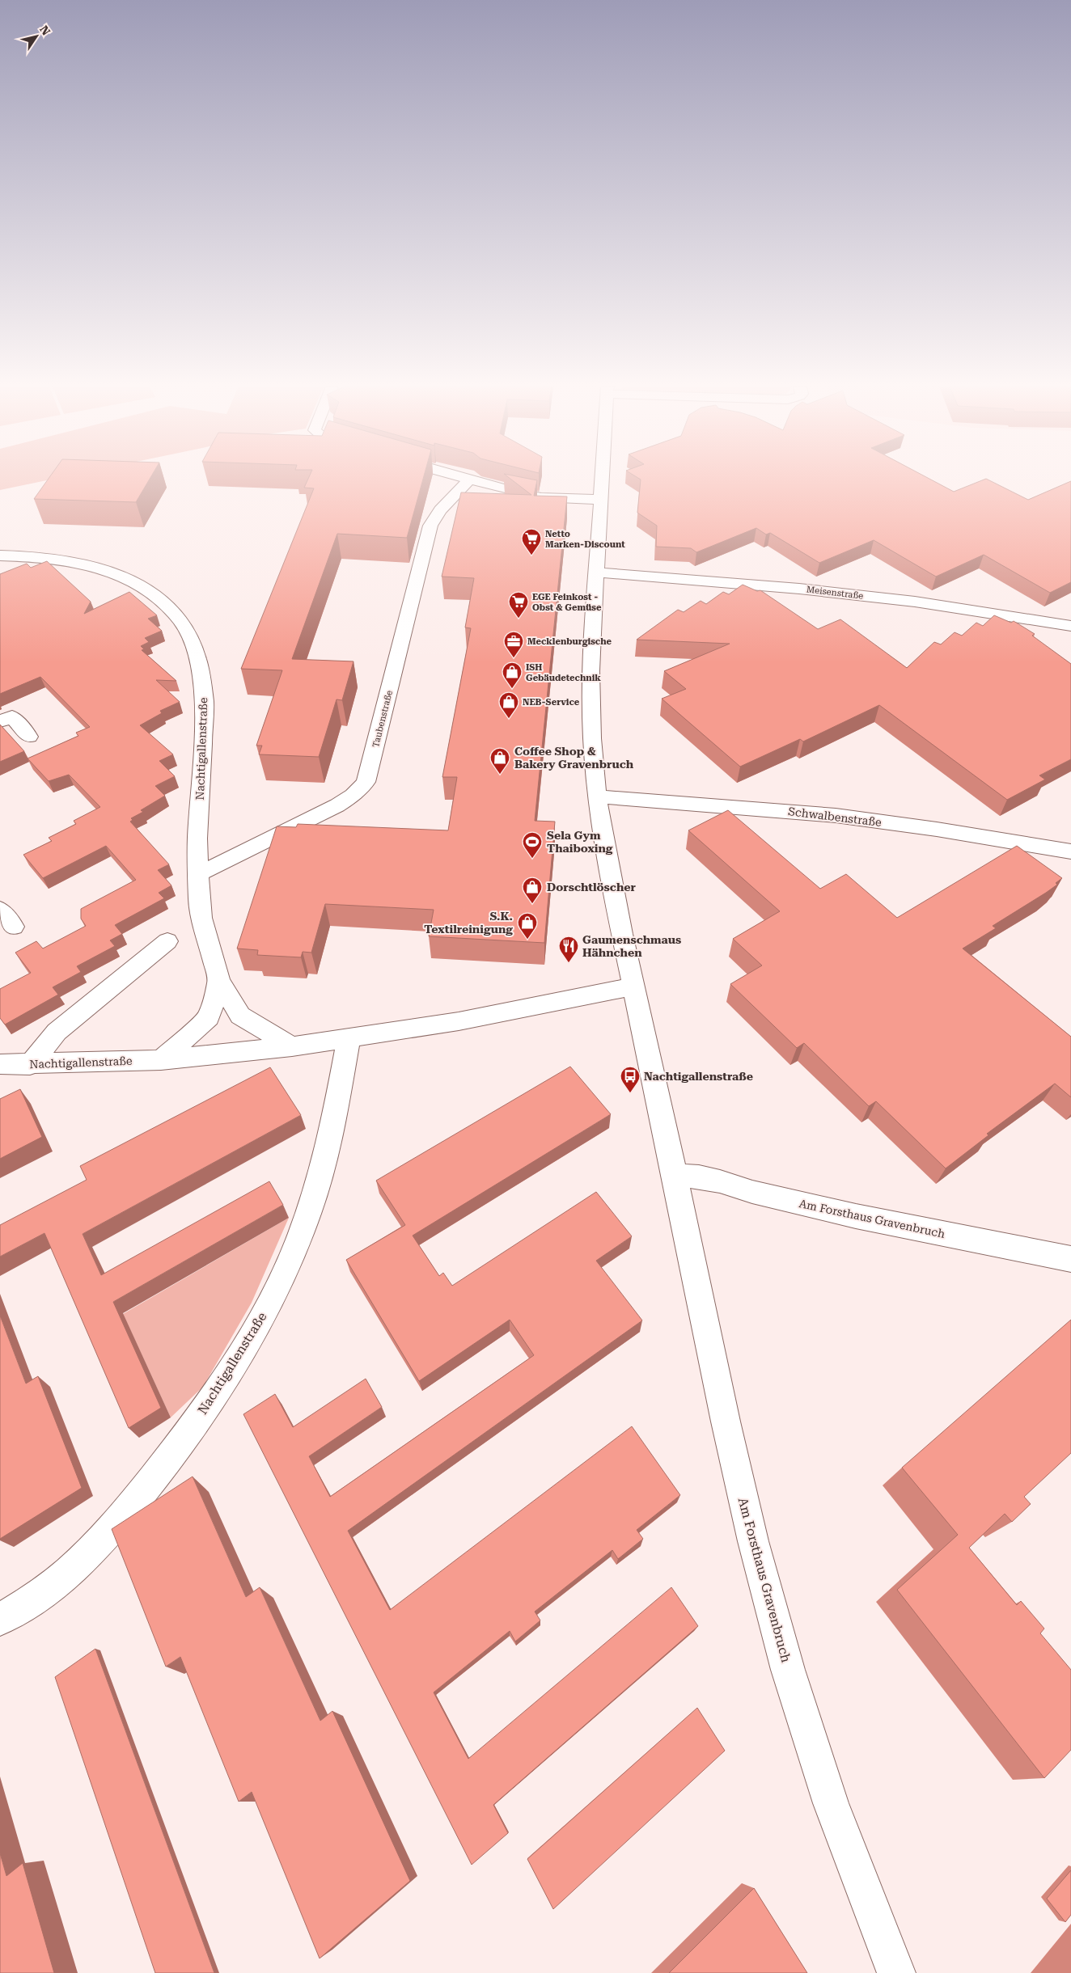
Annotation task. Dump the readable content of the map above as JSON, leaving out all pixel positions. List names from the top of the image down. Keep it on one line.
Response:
{"streets":{"street":["Meisenstraße","Taubenstraße","Nachtigallenstraße","Schwalbenstraße","Am Forsthaus Gravenbruch"]},"crossings":[["Meisenstraße","Am Forsthaus Gravenbruch"],["Taubenstraße","Nachtigallenstraße"],["Nachtigallenstraße","Am Forsthaus Gravenbruch"],["Schwalbenstraße","Am Forsthaus Gravenbruch"]],"places":{"supermarket":["Netto Marken-Discount","EGE Feinkost - Obst & Gemüse"],"office":["Mecklenburgische"],"shop":["ISH Gebäudetechnik","NEB-Service","Coffee Shop & Bakery Gravenbruch","Dorschtlöscher","S.K. Textilreinigung"],"sports":["Sela Gym Thaiboxing"],"restaurant":["Gaumenschmaus Hähnchen"],"bus stop":["Nachtigallenstraße"]},"north":"top right"}
